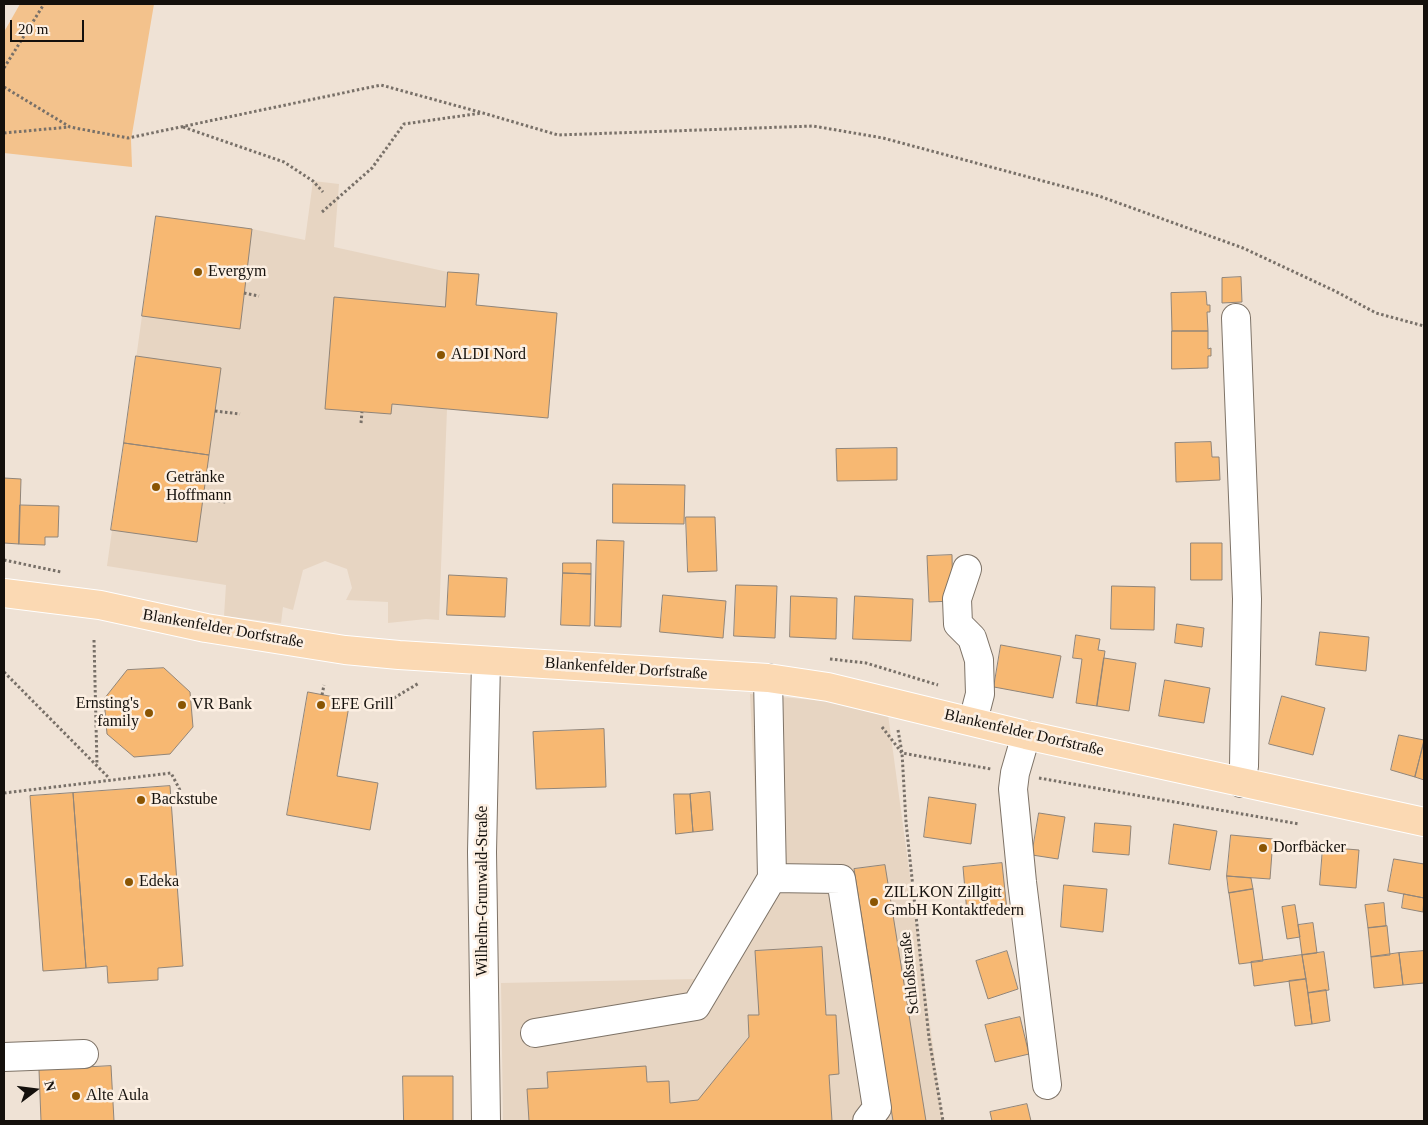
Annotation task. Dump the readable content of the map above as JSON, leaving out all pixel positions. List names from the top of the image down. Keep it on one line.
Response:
{"streets":{"main road":["Blankenfelder Dorfstraße"],"street":["Wilhelm-Grunwald-Straße"],"path":["Schloßstraße"]},"crossings":[["Blankenfelder Dorfstraße","Wilhelm-Grunwald-Straße"],["Blankenfelder Dorfstraße","Schloßstraße"]],"places":["Evergym","ALDI Nord","Getränke Hoffmann","VR Bank","EFE Grill","Ernsting's family","Backstube","Dorfbäcker","Edeka","ZILLKON Zillgitt GmbH Kontaktfedern","Alte Aula"],"scale_bar":"20 m","north":"right"}
